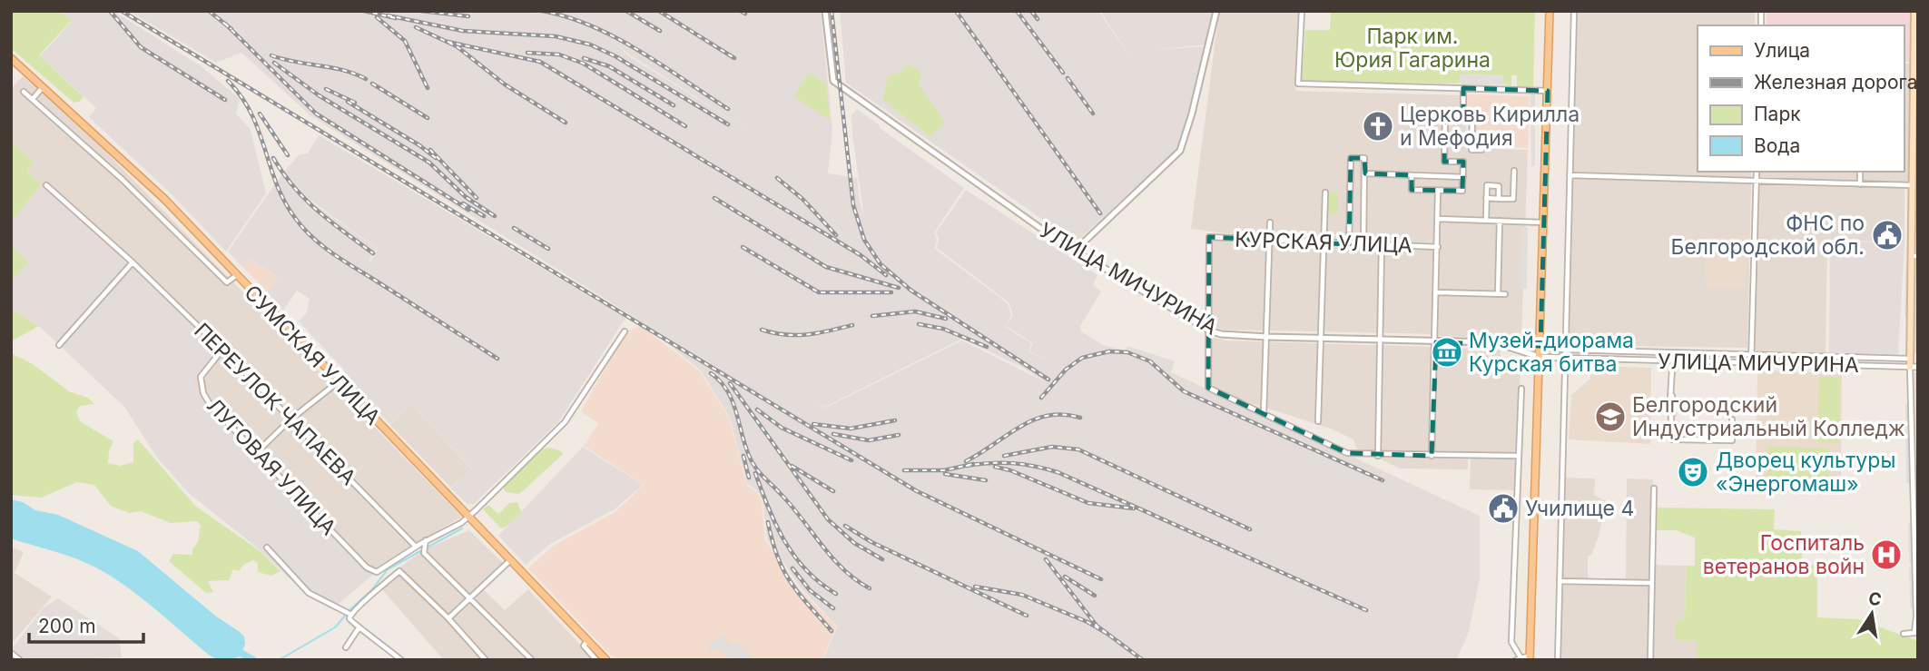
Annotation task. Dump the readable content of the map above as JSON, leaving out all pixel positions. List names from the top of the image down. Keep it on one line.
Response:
{"streets":{"main road":["СУМСКАЯ УЛИЦА"],"street":["КУРСКАЯ УЛИЦА","УЛИЦА МИЧУРИНА","ПЕРЕУЛОК ЧАПАЕВА","ЛУГОВАЯ УЛИЦА"]},"crossings":[["КУРСКАЯ УЛИЦА","УЛИЦА МИЧУРИНА"],["ПЕРЕУЛОК ЧАПАЕВА","ЛУГОВАЯ УЛИЦА"]],"parks":["Парк им. Юрия Гагарина"],"places":{"church":["Церковь Кирилла и Мефодия"],"public building":["ФНС по Белгородской обл.","Училище 4"],"museum":["Музей-диорама Курская битва"],"school or university":["Белгородский Индустриальный Колледж"],"theatre":["Дворец культуры «Энергомаш»"],"hospital":["Госпиталь ветеранов войн"]},"legend":["Улица","Железная дорога","Парк","Вода"],"scale_bar":"200 m","north":"top"}
